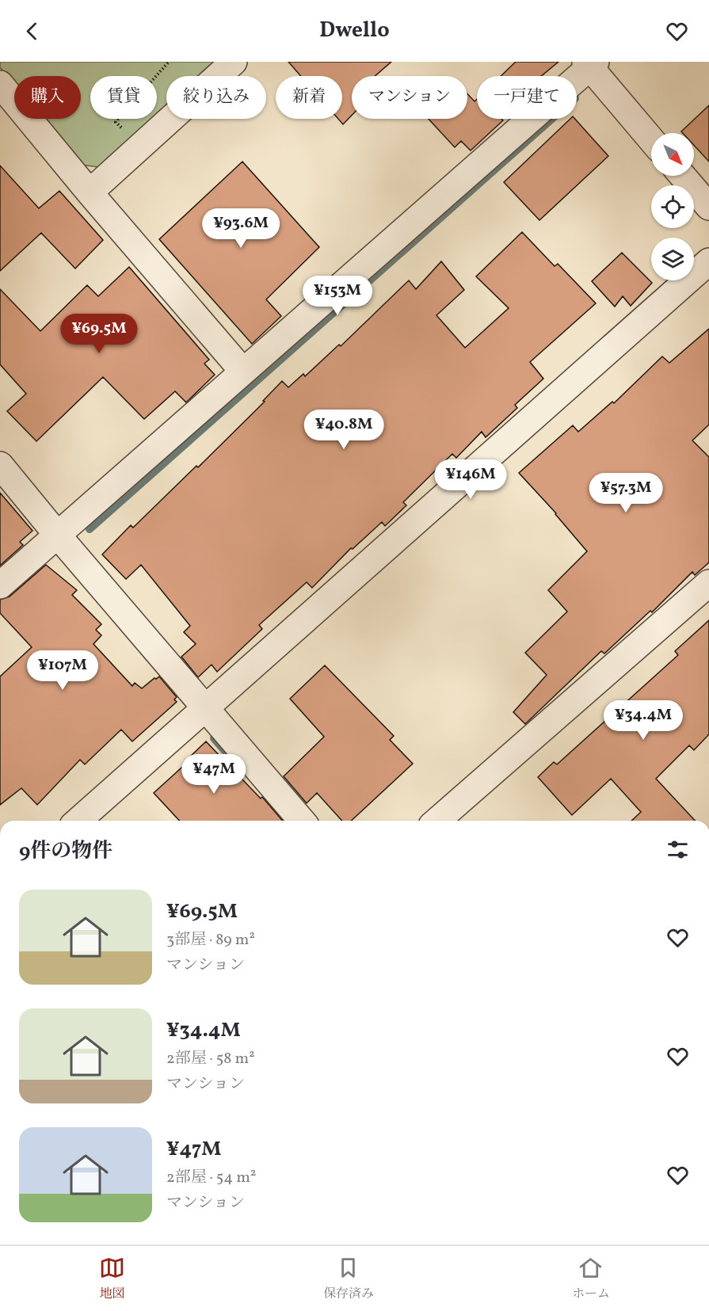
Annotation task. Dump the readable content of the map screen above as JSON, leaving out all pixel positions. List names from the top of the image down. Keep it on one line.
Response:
{"north":"bottom right","page":{"header":"Dwello","chip":["購入","賃貸","絞り込み","新着","マンション","一戸建て"],"price":["¥93.6M","¥153M","¥69.5M","¥40.8M","¥146M","¥57.3M","¥107M","¥34.4M","¥47M"],"heading":"9件の物件","list":[{"name":"¥69.5M","note":"3部屋 · 89 m² · マンション"},{"name":"¥34.4M","note":"2部屋 · 58 m² · マンション"},{"name":"¥47M","note":"2部屋 · 54 m² · マンション"}],"tabs":["地図","保存済み","ホーム"]}}
